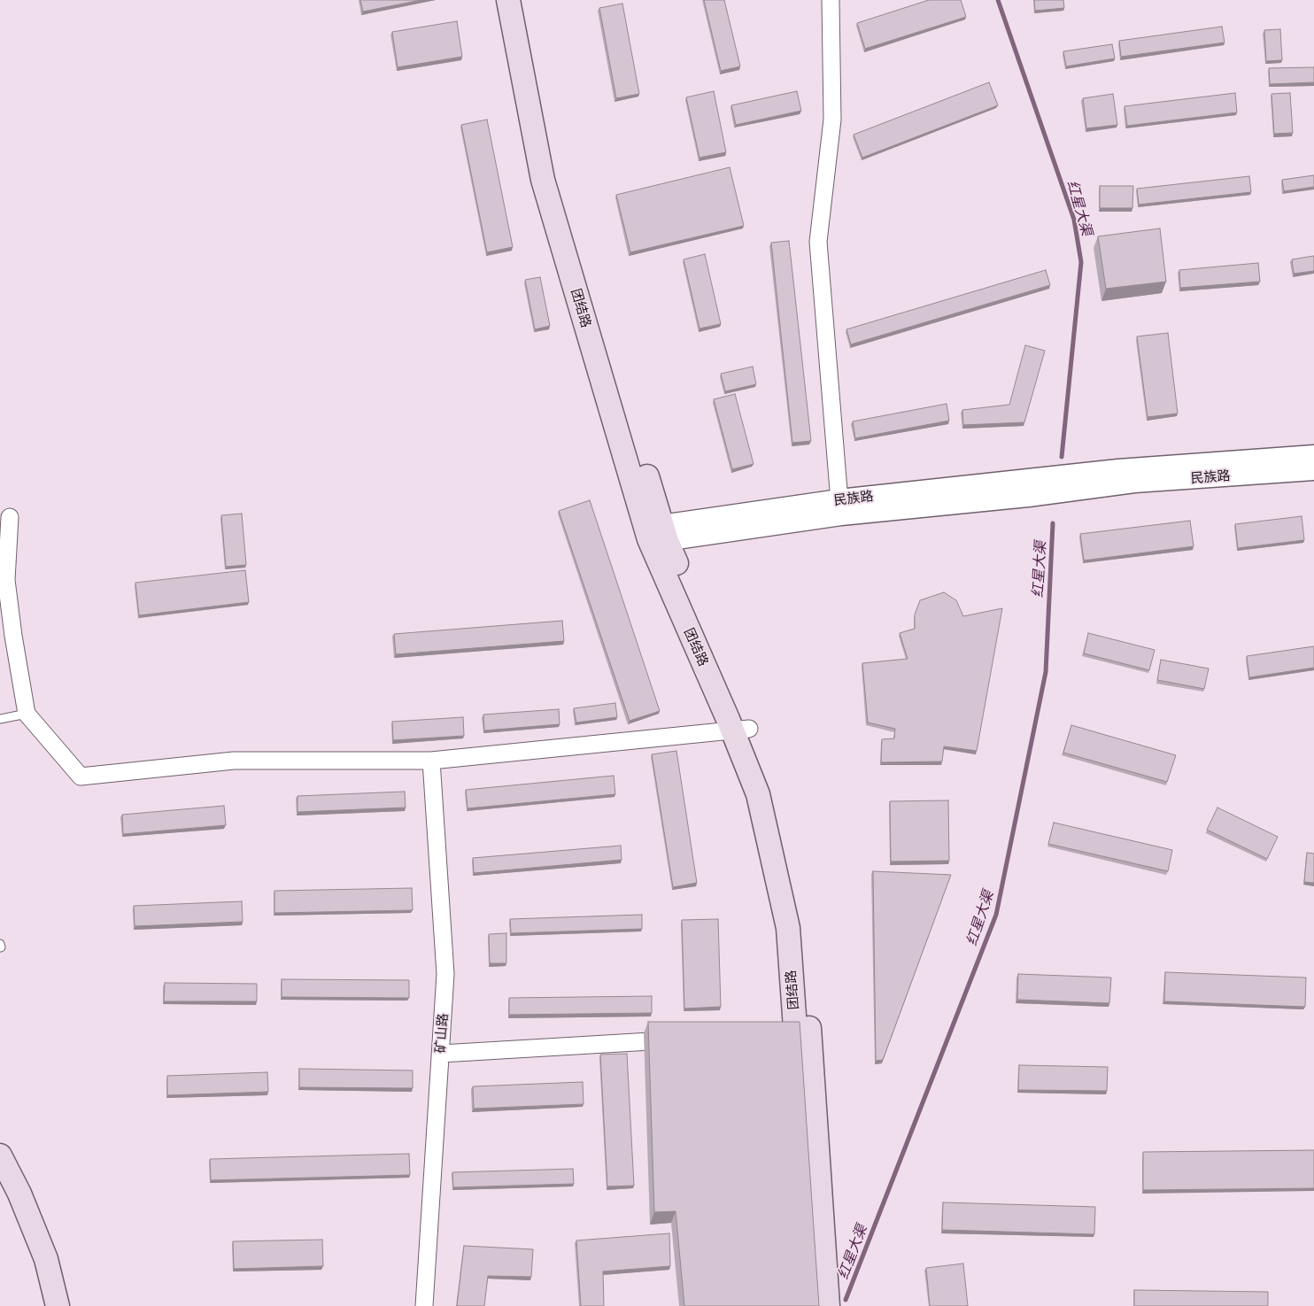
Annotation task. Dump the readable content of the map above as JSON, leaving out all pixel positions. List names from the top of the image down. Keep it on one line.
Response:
{"streets":{"main road":["团结路"],"street":["民族路","矿山路"]},"crossings":[["团结路","民族路"]],"water":["红星大渠"]}
